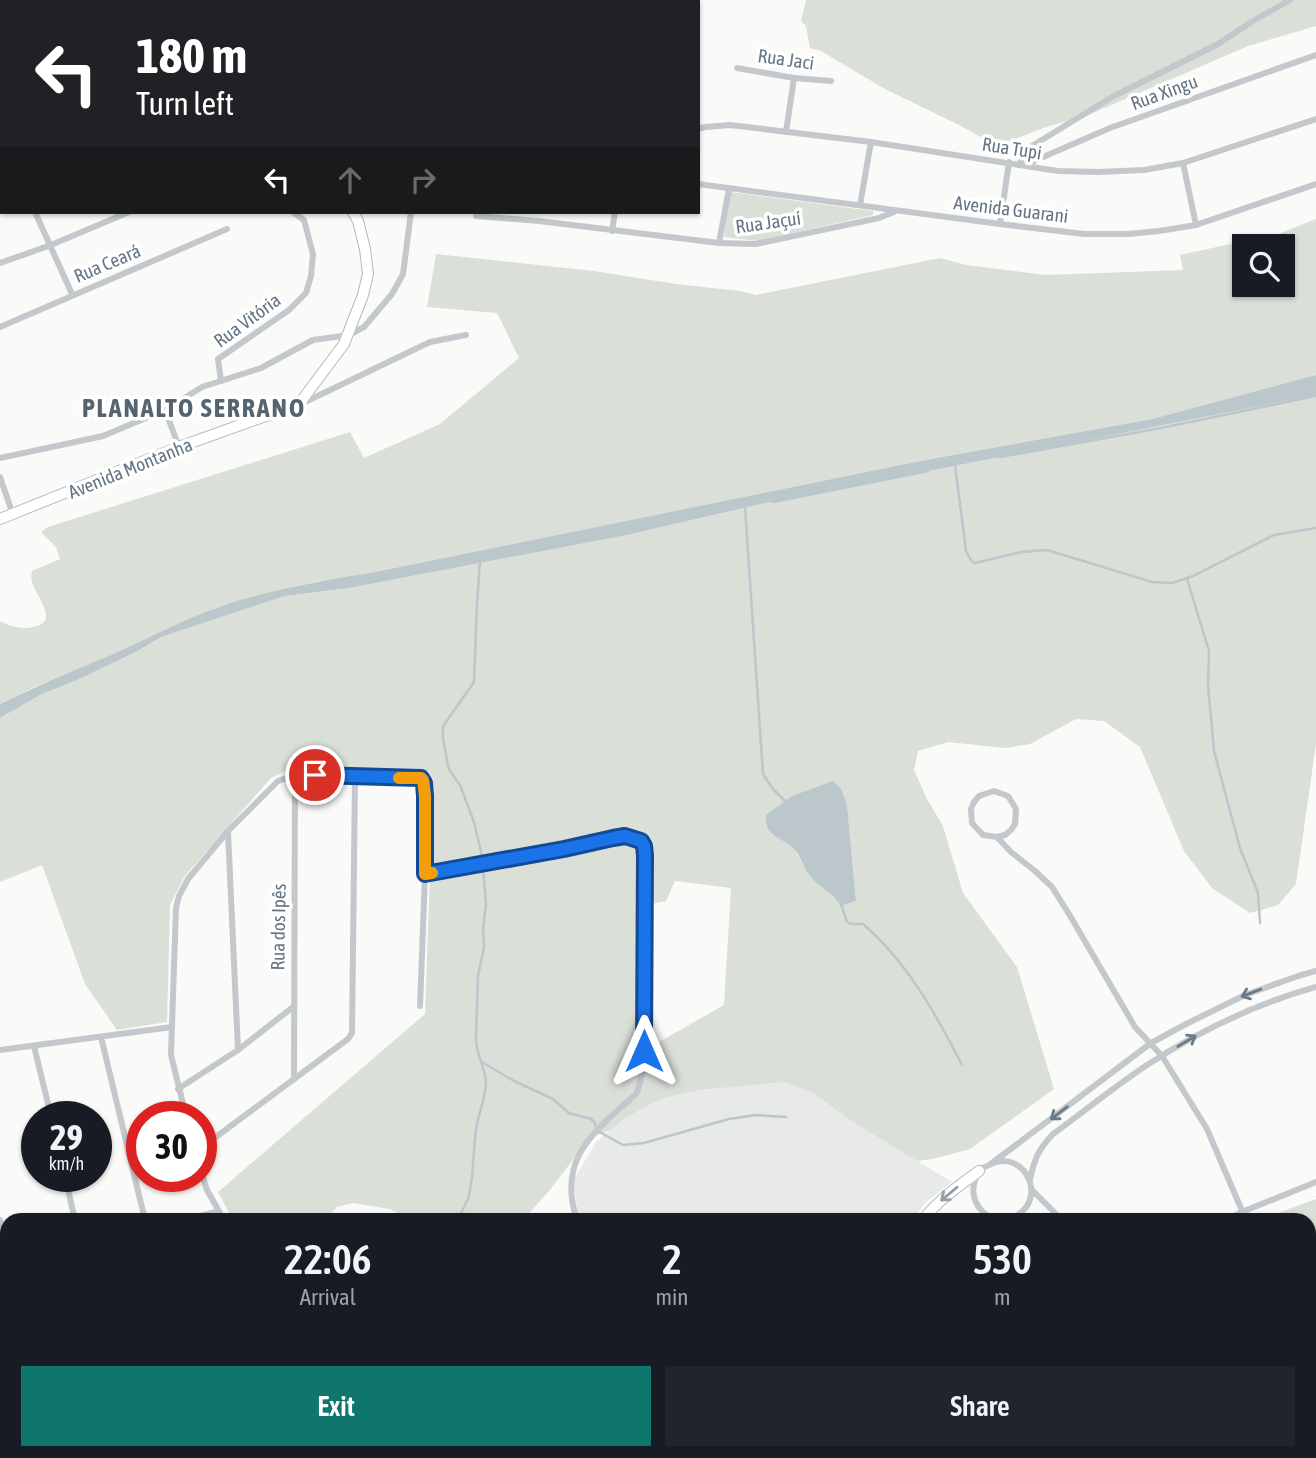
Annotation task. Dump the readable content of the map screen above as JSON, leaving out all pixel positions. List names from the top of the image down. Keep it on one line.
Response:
{"streets":{"street":["Rua Jaci","Rua Xingu","Rua Tupi","Avenida Guarani","Rua Jaçuí","Rua Ceará","Rua Vitória","Avenida Montanha","Rua dos Ipês"]},"crossings":[["Rua Xingu","Rua Tupi"],["Avenida Guarani","Rua Jaçuí"]],"districts":["PLANALTO SERRANO"],"page":{"turn":["180 m","Turn left"],"speed":"29 km/h","limit":"30","eta":["22:06","Arrival","2","min","530","m"],"buttons":["Exit","Share"]}}
